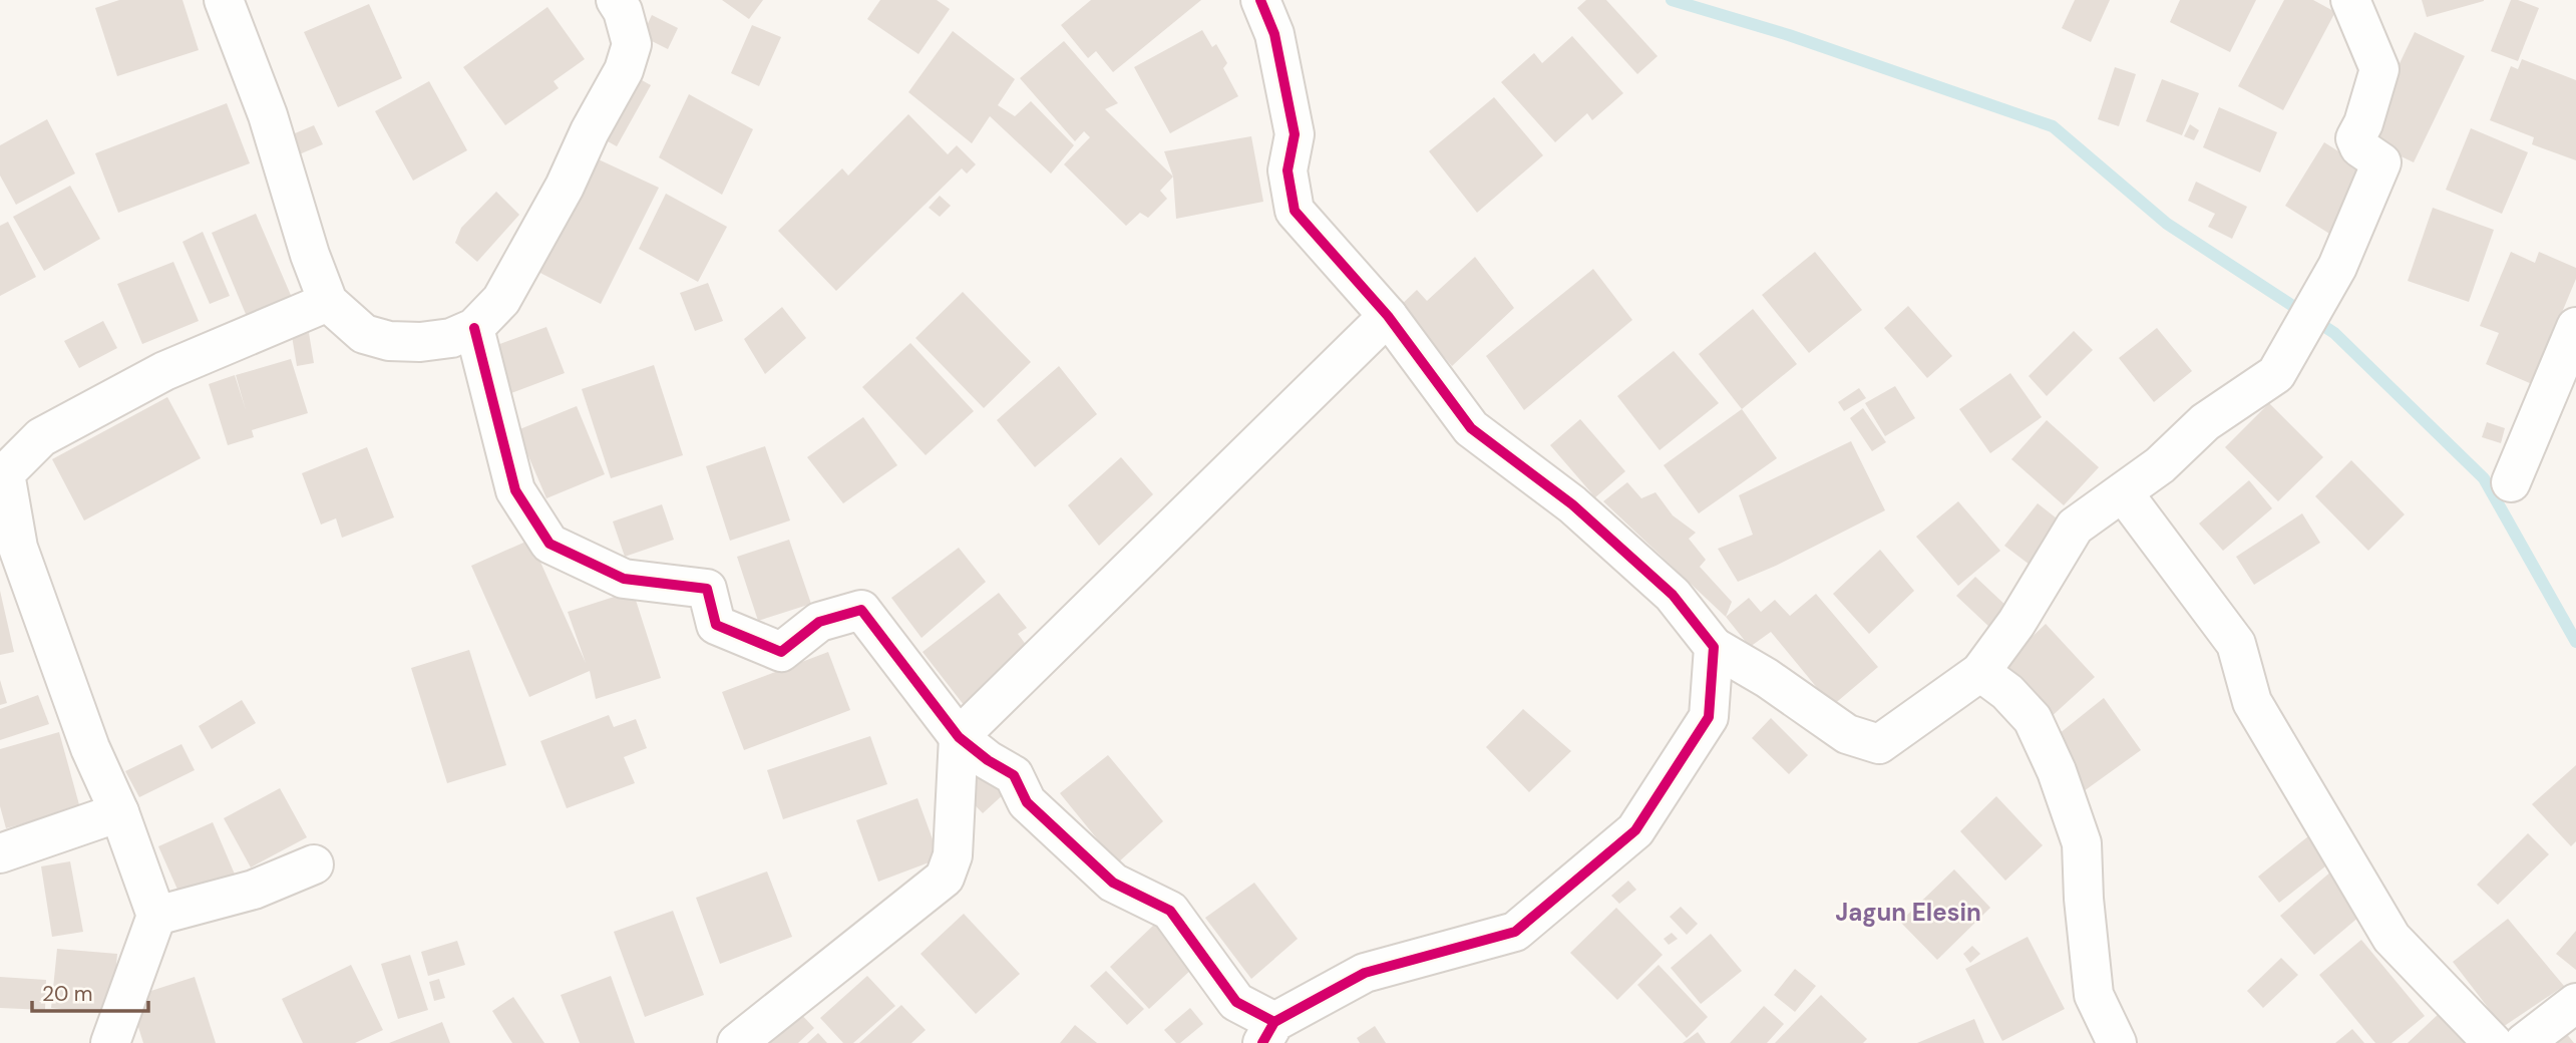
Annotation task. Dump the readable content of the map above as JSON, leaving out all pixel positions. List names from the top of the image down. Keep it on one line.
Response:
{"districts":["Jagun Elesin"],"scale_bar":"20 m"}
